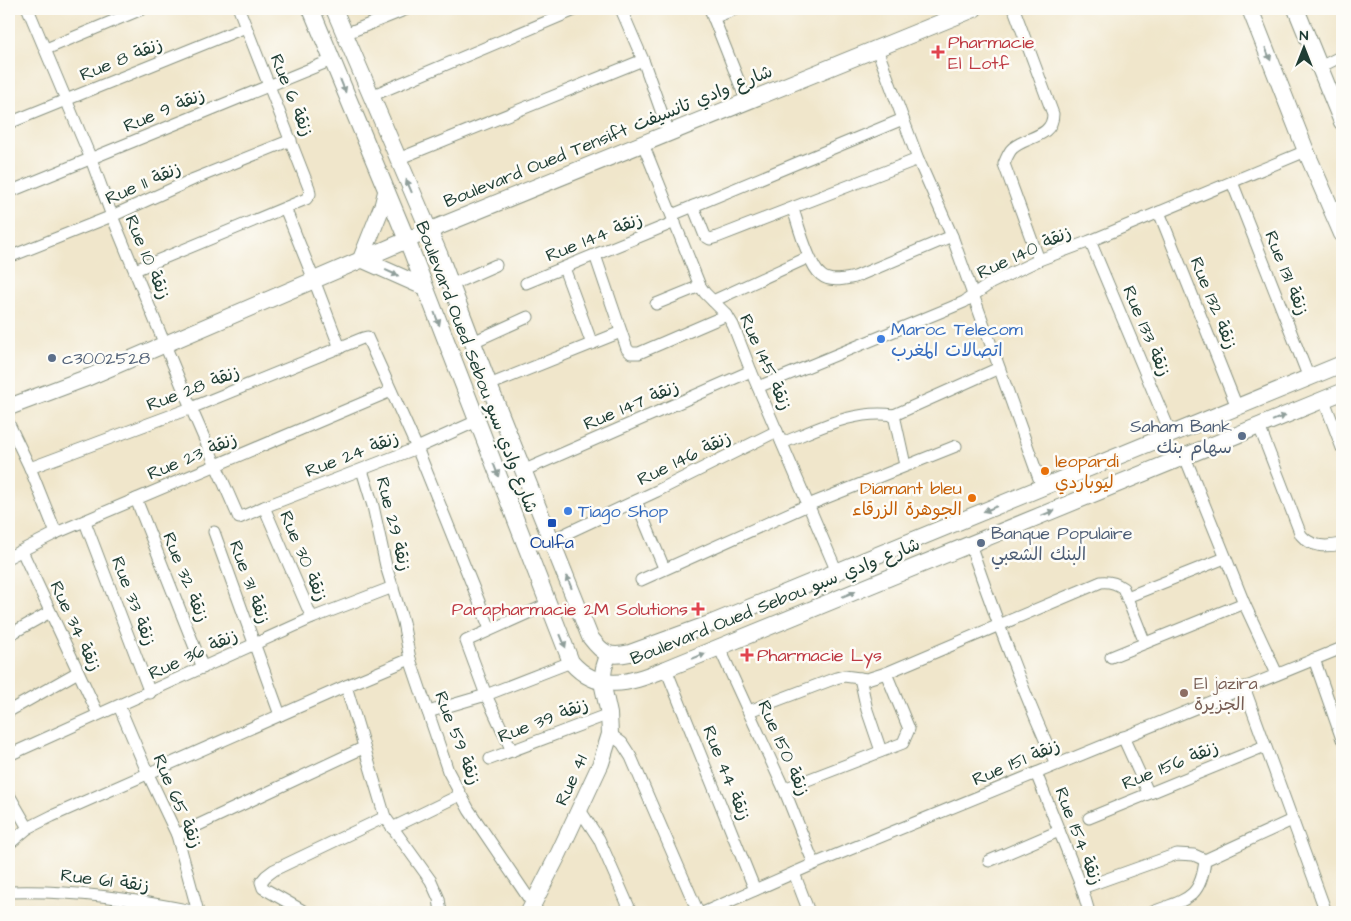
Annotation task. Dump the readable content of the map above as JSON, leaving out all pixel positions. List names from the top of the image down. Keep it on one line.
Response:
{"streets":{"street":["Rue 8 زنقة","Rue 6 زنقة","Rue 9 زنقة","Boulevard Oued Tensift شارع وادي تانسيفت","Rue 11 زنقة","Rue 144 زنقة","Rue 140 زنقة","Rue 10 زنقة","Rue 131 زنقة","Rue 132 زنقة","Rue 133 زنقة","Rue 145 زنقة","Boulevard Oued Sebou شارع وادي سبو","Rue 28 زنقة","Rue 147 زنقة","Rue 24 زنقة","Rue 23 زنقة","Rue 146 زنقة","Rue 29 زنقة","Rue 30 زنقة","Rue 32 زنقة","Rue 31 زنقة","Rue 33 زنقة","Rue 34 زنقة","Rue 36 زنقة","Rue 39 زنقة","Rue 59 زنقة","Rue 150 زنقة","Rue 151 زنقة","Rue 156 زنقة","Rue 44 زنقة","Rue 41","Rue 65 زنقة","Rue 154 زنقة","Rue 61 زنقة"]},"crossings":[["Rue 8 زنقة","Rue 6 زنقة"],["Rue 8 زنقة","Rue 10 زنقة"],["Rue 6 زنقة","Rue 9 زنقة"],["Rue 6 زنقة","Rue 11 زنقة"],["Rue 9 زنقة","Rue 10 زنقة"],["Rue 9 زنقة","Boulevard Oued Sebou شارع وادي سبو"],["Boulevard Oued Tensift شارع وادي تانسيفت","Rue 10 زنقة"],["Boulevard Oued Tensift شارع وادي تانسيفت","Rue 145 زنقة"],["Boulevard Oued Tensift شارع وادي تانسيفت","Boulevard Oued Sebou شارع وادي سبو"],["Rue 11 زنقة","Rue 10 زنقة"],["Rue 144 زنقة","Rue 145 زنقة"],["Rue 140 زنقة","Rue 131 زنقة"],["Rue 140 زنقة","Rue 132 زنقة"],["Rue 140 زنقة","Rue 133 زنقة"],["Rue 140 زنقة","Rue 145 زنقة"],["Rue 10 زنقة","Rue 28 زنقة"],["Rue 10 زنقة","Rue 24 زنقة"],["Rue 10 زنقة","Rue 23 زنقة"],["Rue 131 زنقة","Boulevard Oued Sebou شارع وادي سبو"],["Rue 132 زنقة","Boulevard Oued Sebou شارع وادي سبو"],["Rue 133 زنقة","Boulevard Oued Sebou شارع وادي سبو"],["Rue 145 زنقة","Boulevard Oued Sebou شارع وادي سبو"],["Rue 145 زنقة","Rue 147 زنقة"],["Rue 145 زنقة","Rue 146 زنقة"],["Boulevard Oued Sebou شارع وادي سبو","Rue 147 زنقة"],["Boulevard Oued Sebou شارع وادي سبو","Rue 24 زنقة"],["Boulevard Oued Sebou شارع وادي سبو","Rue 146 زنقة"],["Boulevard Oued Sebou شارع وادي سبو","Rue 150 زنقة"],["Boulevard Oued Sebou شارع وادي سبو","Rue 44 زنقة"],["Boulevard Oued Sebou شارع وادي سبو","Rue 41"],["Rue 28 زنقة","Rue 23 زنقة"],["Rue 24 زنقة","Rue 29 زنقة"],["Rue 24 زنقة","Rue 30 زنقة"],["Rue 23 زنقة","Rue 32 زنقة"],["Rue 23 زنقة","Rue 33 زنقة"],["Rue 23 زنقة","Rue 34 زنقة"],["Rue 29 زنقة","Rue 36 زنقة"],["Rue 29 زنقة","Rue 59 زنقة"],["Rue 30 زنقة","Rue 36 زنقة"],["Rue 32 زنقة","Rue 36 زنقة"],["Rue 31 زنقة","Rue 36 زنقة"],["Rue 33 زنقة","Rue 36 زنقة"],["Rue 34 زنقة","Rue 36 زنقة"],["Rue 36 زنقة","Rue 59 زنقة"],["Rue 36 زنقة","Rue 65 زنقة"],["Rue 39 زنقة","Rue 41"],["Rue 59 زنقة","Rue 41"],["Rue 150 زنقة","Rue 151 زنقة"],["Rue 151 زنقة","Rue 44 زنقة"],["Rue 151 زنقة","Rue 154 زنقة"],["Rue 65 زنقة","Rue 61 زنقة"]],"places":{"health":["Pharmacie El Lotf","Parapharmacie 2M Solutions","Pharmacie Lys"],"other":["Maroc Telecom اتصالات المغرب","c3002528","Saham Bank سهام بنك","leopardi ليوباردي","Diamant bleu الجوهرة الزرقاء","Tiago Shop","Banque Populaire البنك الشعبي","El jazira الجزيرة"],"transit":["Oulfa"]},"north":"top"}
